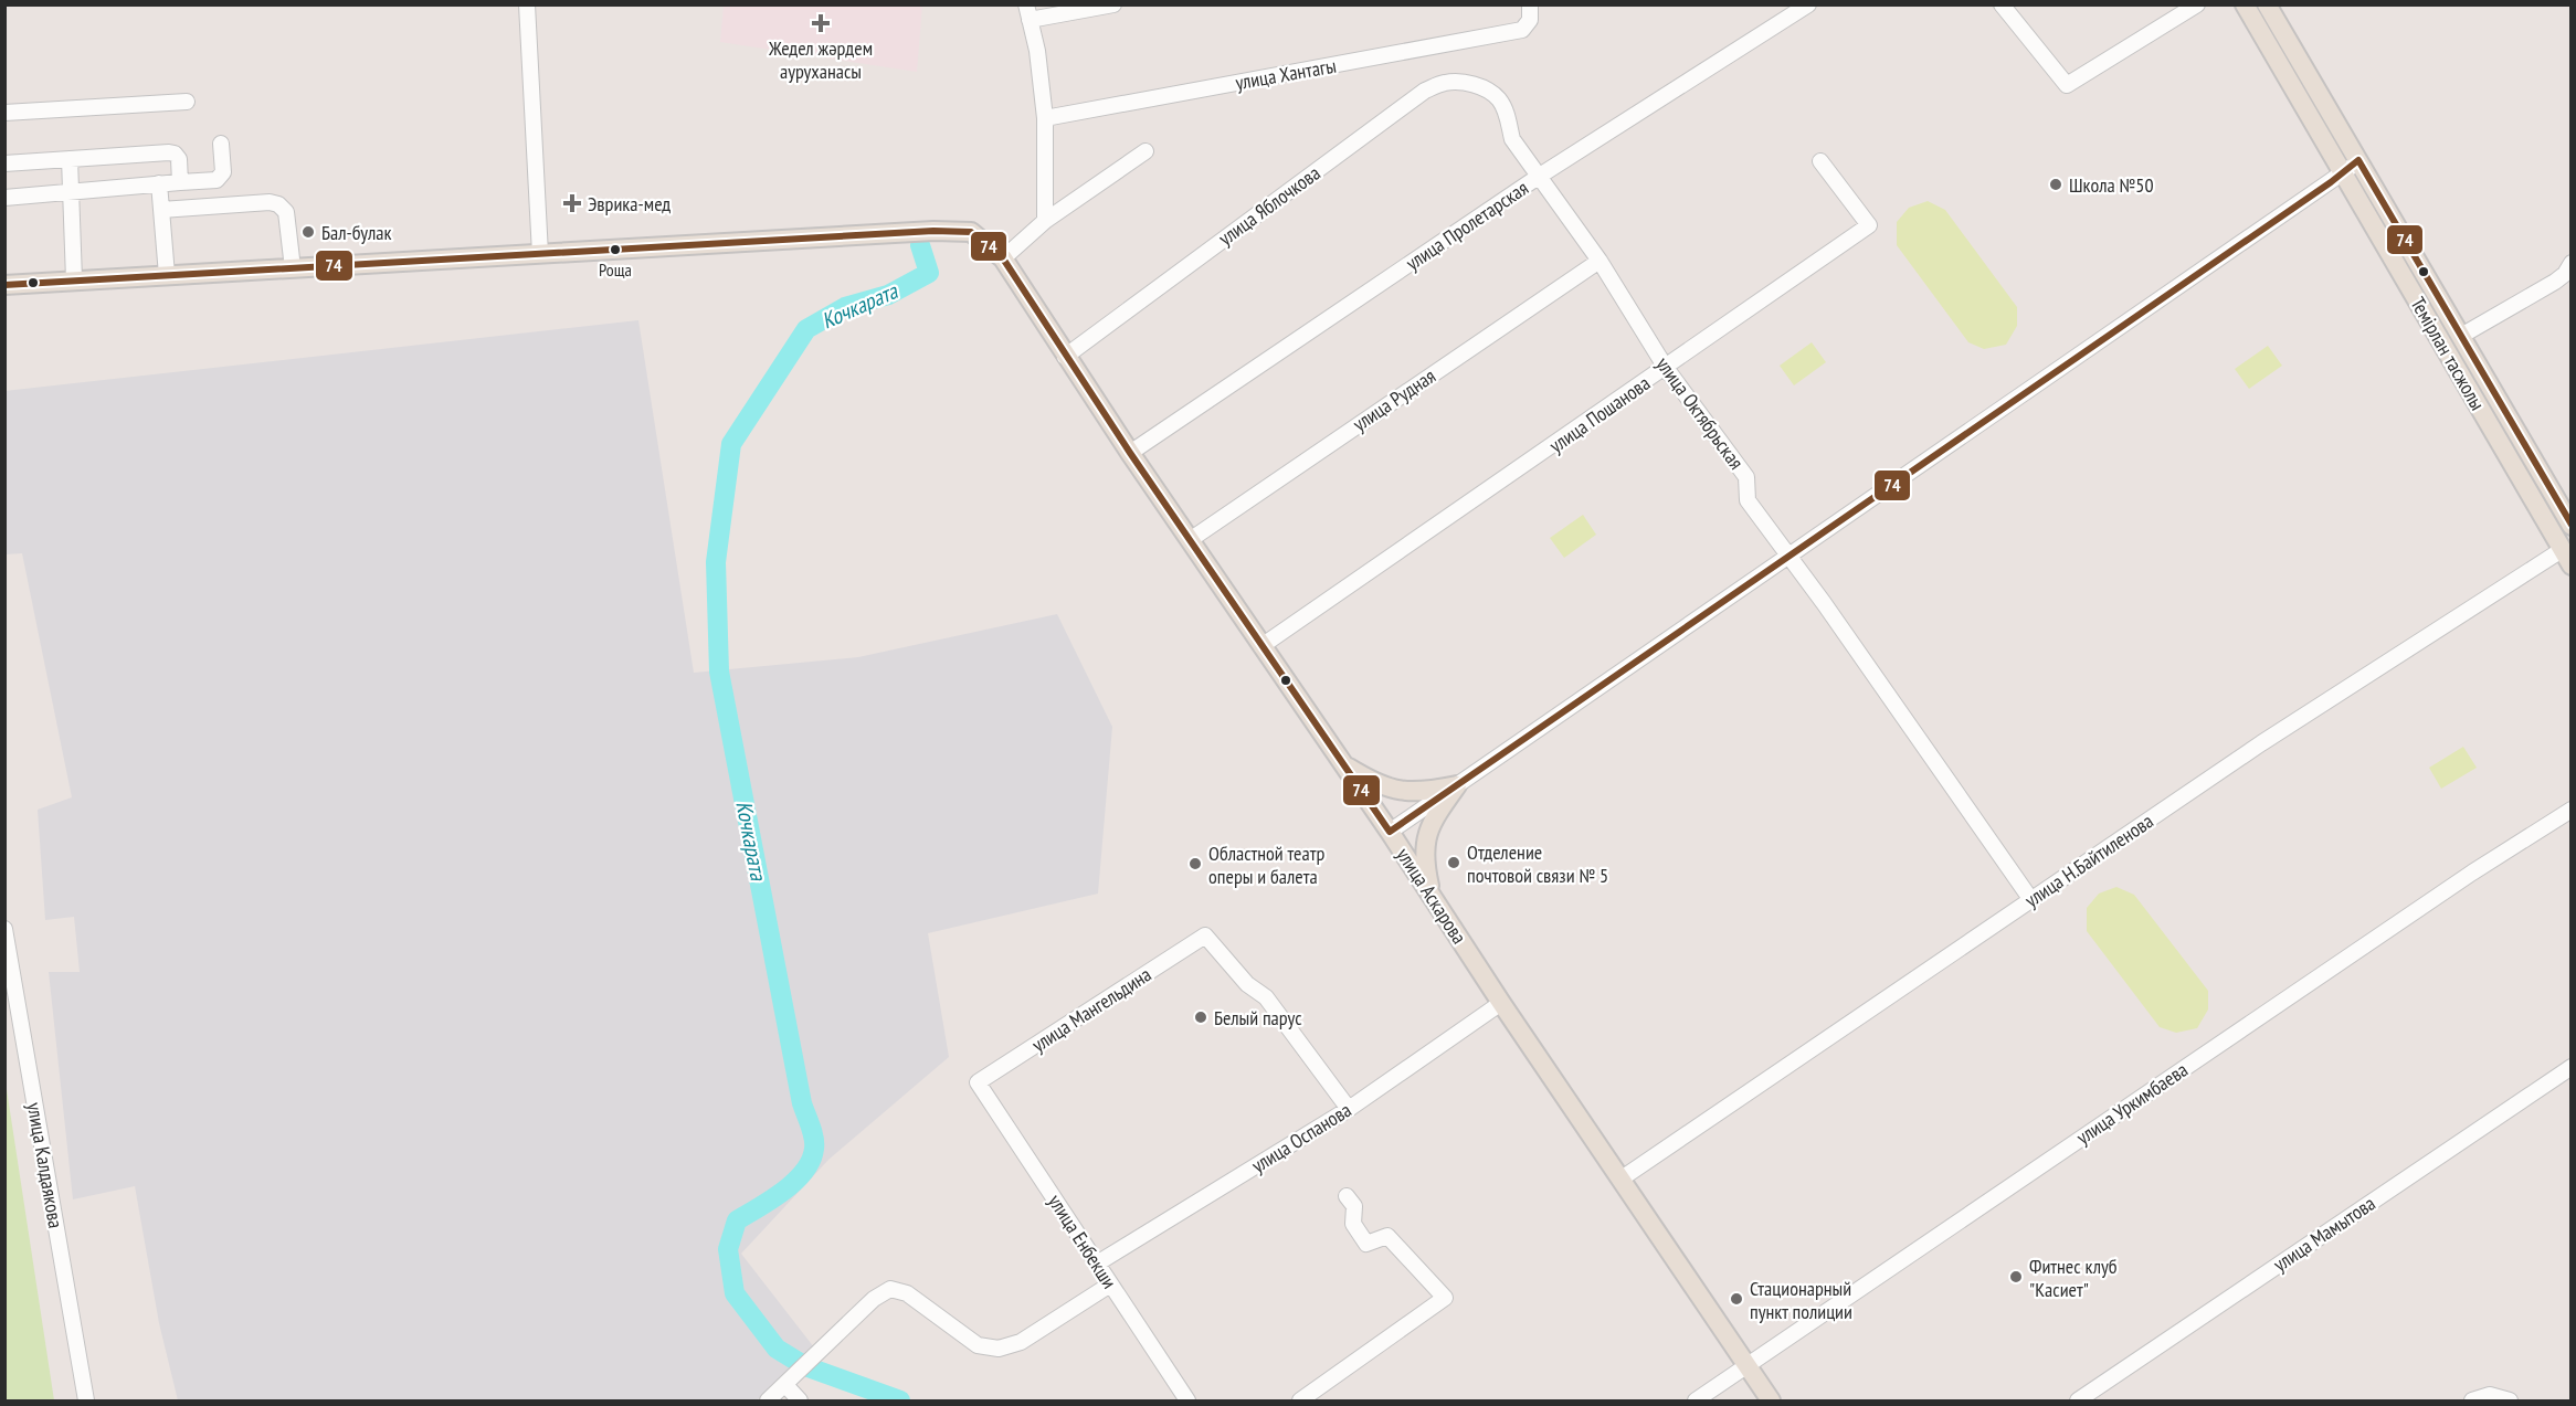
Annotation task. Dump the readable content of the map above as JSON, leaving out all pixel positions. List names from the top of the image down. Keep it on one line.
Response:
{"streets":{"main road":["Темірлан тасжолы","улица Аскарова"],"street":["улица Хантагы","улица Яблочкова","улица Пролетарская","улица Рудная","улица Октябрьская","улица Пошанова","улица Н.Байтиленова","улица Мангельдина","улица Уркимбаева","улица Оспанова","улица Калдаякова","улица Мамытова","улица Енбекши"]},"crossings":[["улица Яблочкова","улица Октябрьская"],["улица Яблочкова","улица Аскарова"],["улица Пролетарская","улица Октябрьская"],["улица Пролетарская","улица Аскарова"],["Темірлан тасжолы","улица Н.Байтиленова"],["улица Рудная","улица Октябрьская"],["улица Рудная","улица Аскарова"],["улица Октябрьская","улица Пошанова"],["улица Октябрьская","улица Н.Байтиленова"],["улица Пошанова","улица Аскарова"],["улица Н.Байтиленова","улица Аскарова"],["улица Аскарова","улица Уркимбаева"],["улица Аскарова","улица Оспанова"],["улица Мангельдина","улица Оспанова"],["улица Мангельдина","улица Енбекши"],["улица Оспанова","улица Енбекши"]],"water":["Кочкарата"],"places":{"health":["Жедел жәрдем ауруханасы","Эврика-мед"],"other":["Школа №50","Бал-булак","Роща","Отделение почтовой связи № 5","Областной театр оперы и балета","Белый парус","Фитнес клуб \"Касиет\"","Стационарный пункт полиции"]},"lines":["transit line 74"]}
